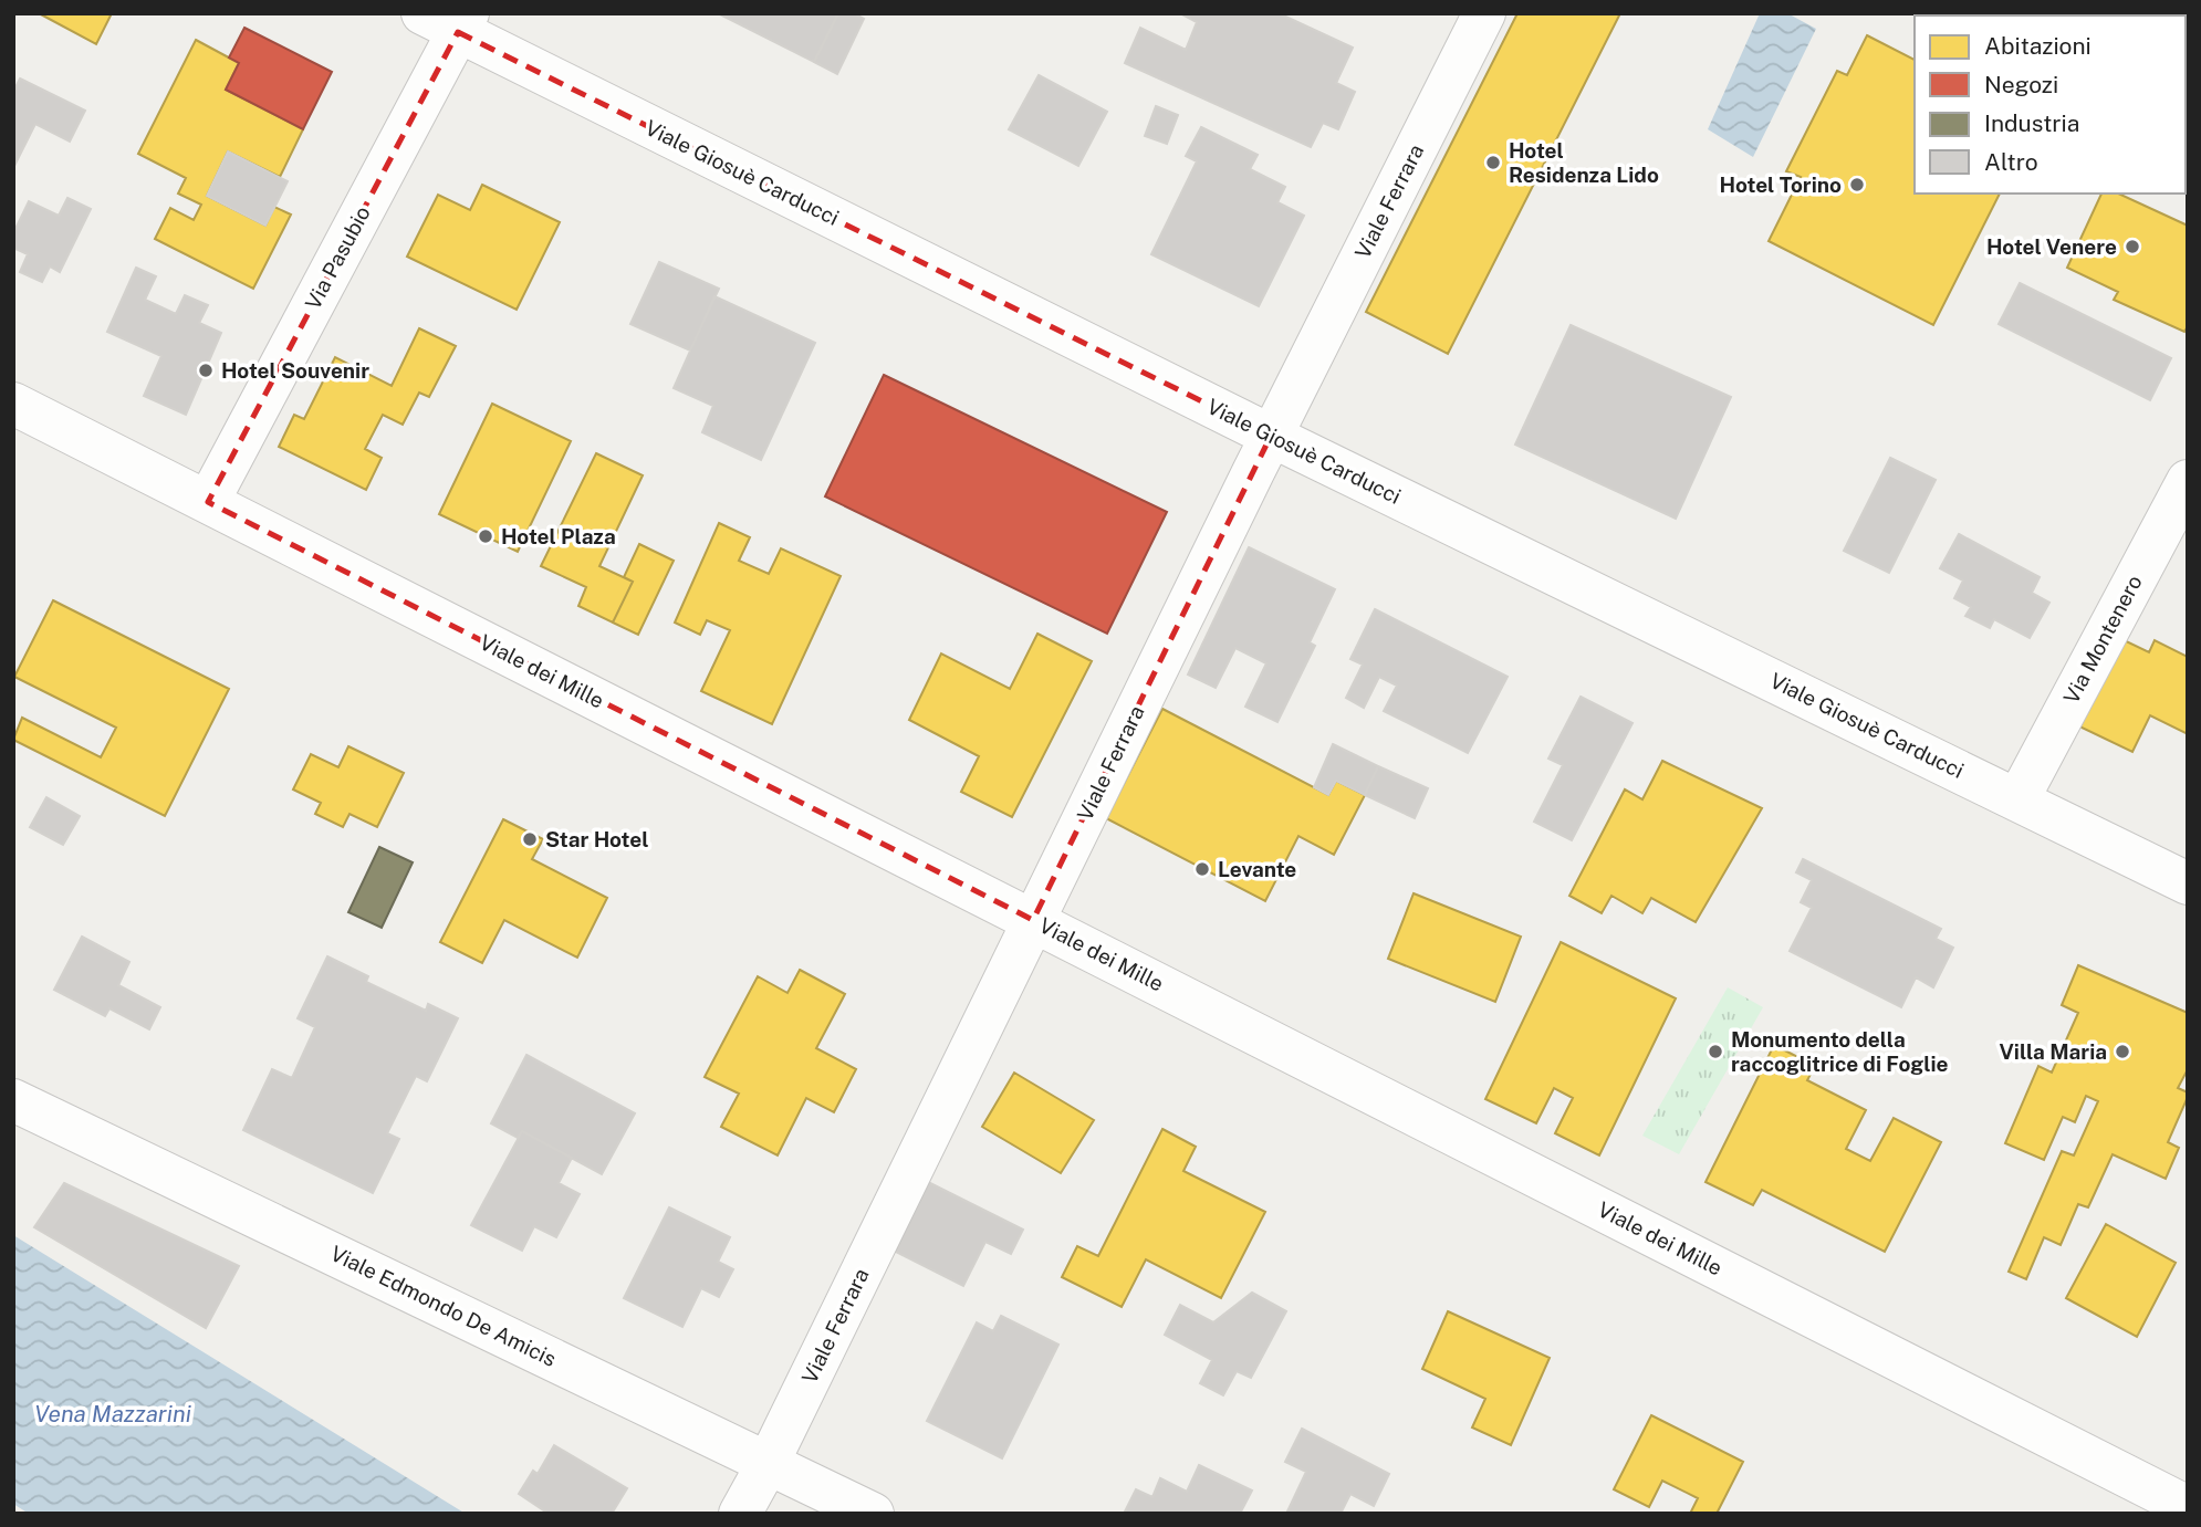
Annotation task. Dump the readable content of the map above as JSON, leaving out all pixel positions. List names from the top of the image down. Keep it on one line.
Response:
{"streets":{"street":["Viale Giosuè Carducci","Viale Ferrara","Via Pasubio","Via Montenero","Viale dei Mille","Viale Edmondo De Amicis"]},"crossings":[["Viale Giosuè Carducci","Viale Ferrara"],["Viale Giosuè Carducci","Via Pasubio"],["Viale Giosuè Carducci","Via Montenero"],["Viale Ferrara","Viale dei Mille"],["Viale Ferrara","Viale Edmondo De Amicis"],["Via Pasubio","Viale dei Mille"]],"water":["Vena Mazzarini"],"places":["Hotel Residenza Lido","Hotel Torino","Hotel Venere","Hotel Souvenir","Hotel Plaza","Star Hotel","Levante","Monumento della raccoglitrice di Foglie","Villa Maria"],"legend":["Abitazioni","Negozi","Industria","Altro"]}
